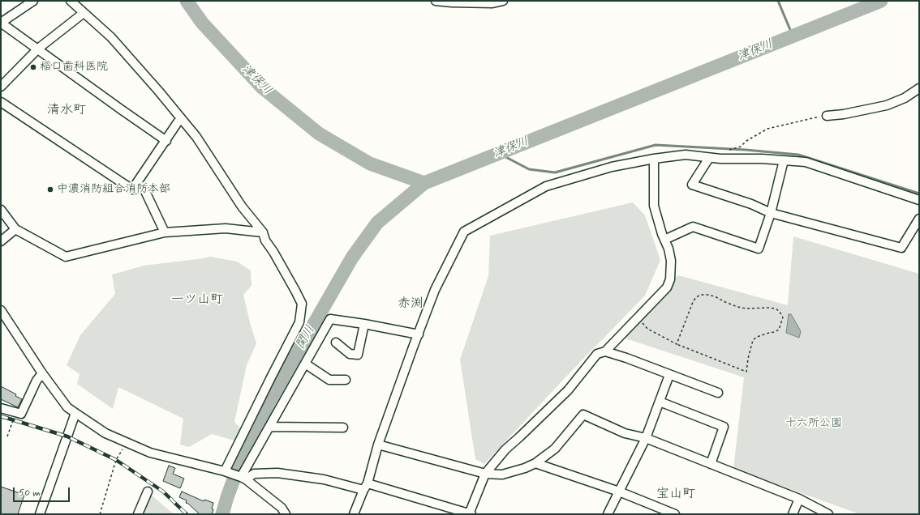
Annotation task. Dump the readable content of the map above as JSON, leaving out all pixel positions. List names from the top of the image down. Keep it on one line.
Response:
{"districts":["清水町","一ツ山町","赤渕","宝山町"],"water":["津保川","関川"],"parks":["十六所公園"],"places":["稲口歯科医院","中濃消防組合消防本部"],"scale_bar":"50 m"}
